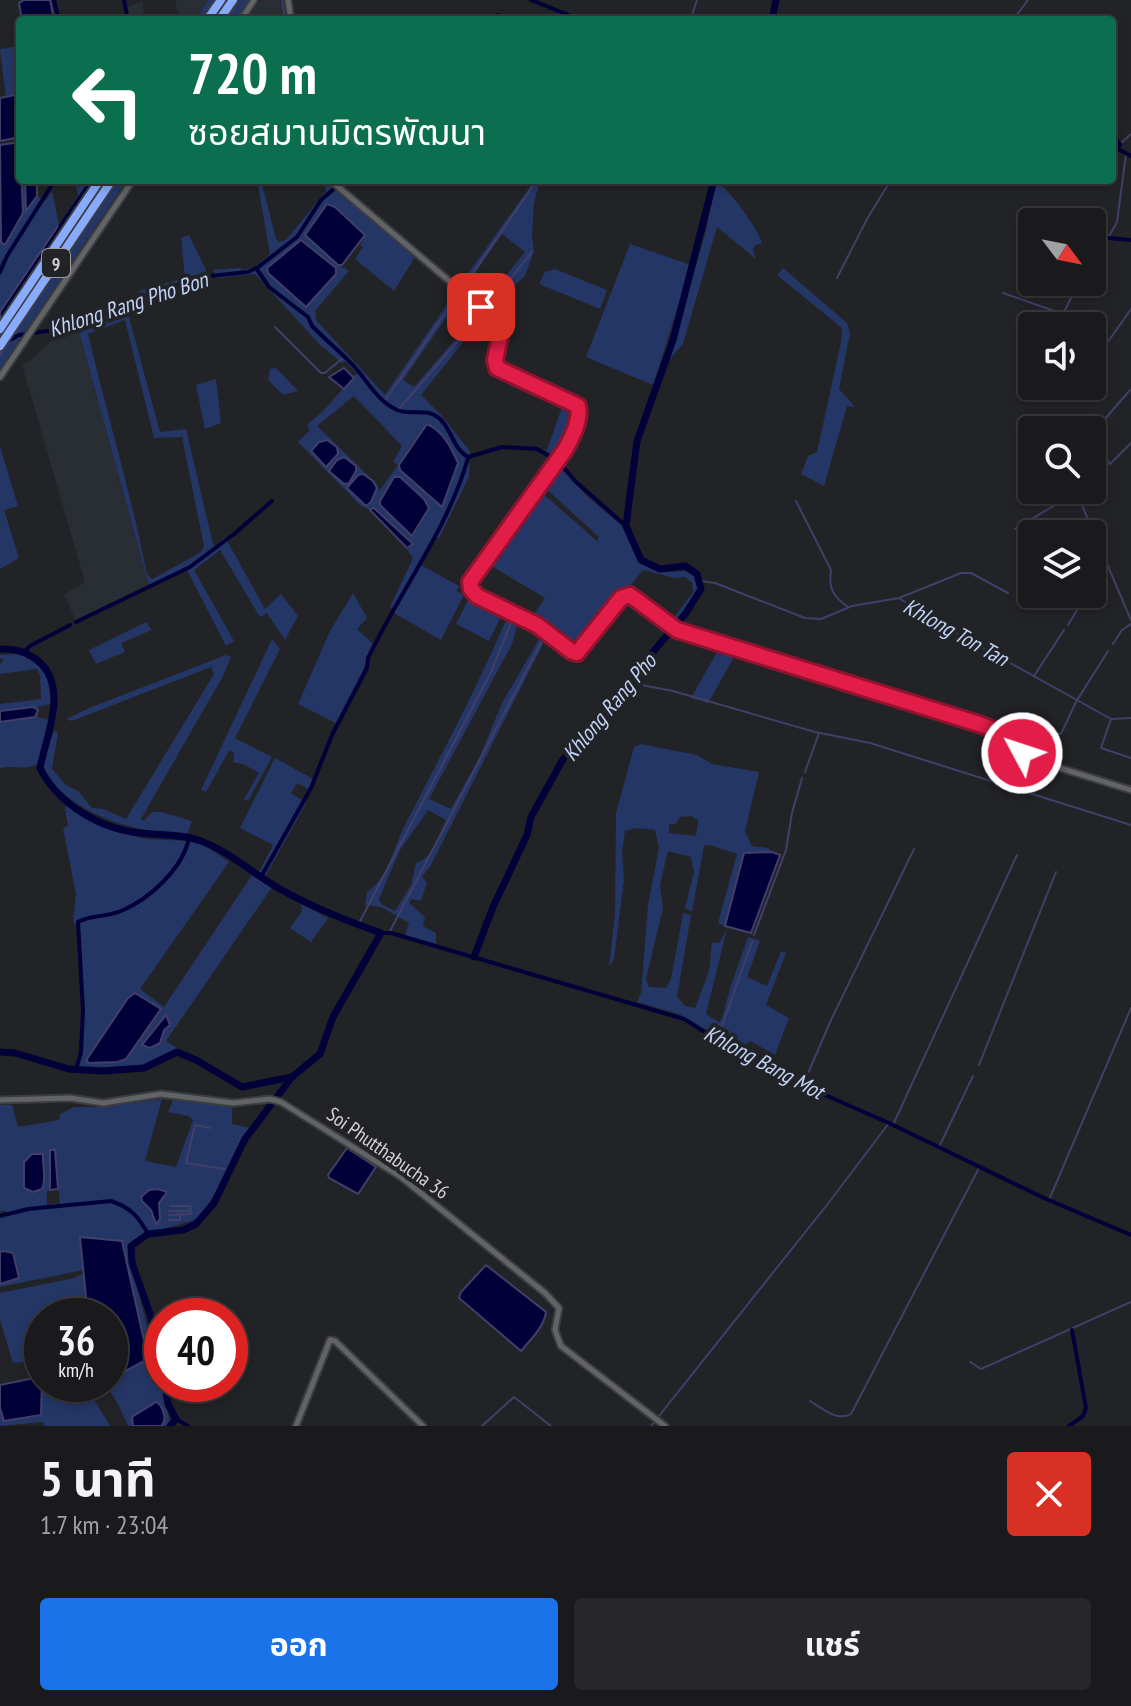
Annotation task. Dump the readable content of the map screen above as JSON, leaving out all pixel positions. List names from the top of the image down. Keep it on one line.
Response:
{"streets":{"highway":["9"],"street":["Soi Phutthabucha 36"]},"water":["Khlong Rang Pho Bon","Khlong Ton Tan","Khlong Rang Pho","Khlong Bang Mot"],"north":"bottom right","page":{"turn":["720 m","ซอยสมานมิตรพัฒนา"],"speed":"36 km/h","limit":"40","heading":["5 นาที","1.7 km · 23:04"],"buttons":["ออก","แชร์"]}}
